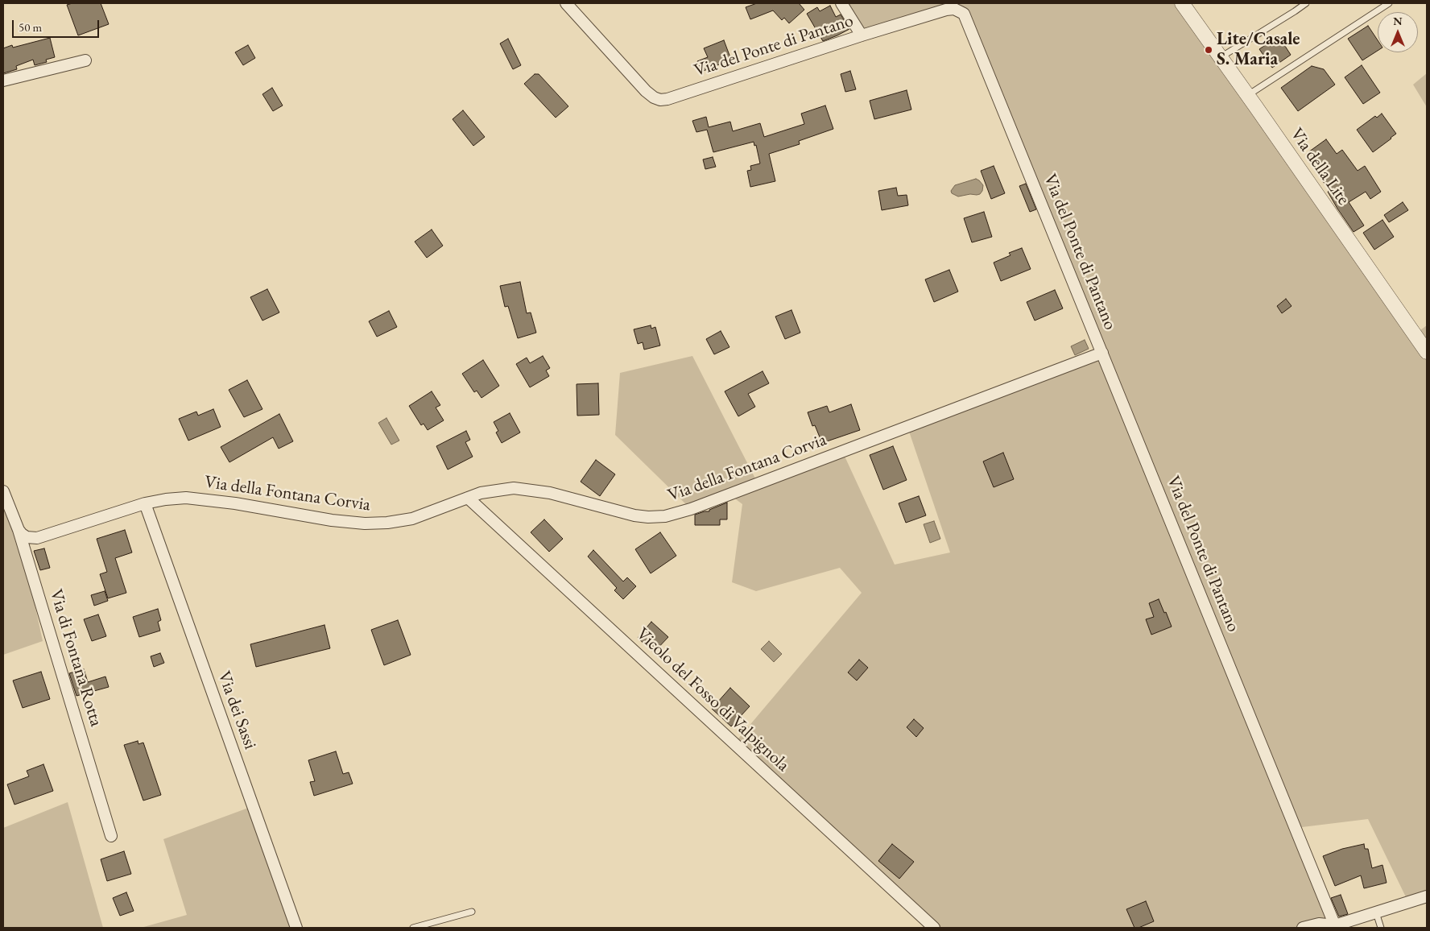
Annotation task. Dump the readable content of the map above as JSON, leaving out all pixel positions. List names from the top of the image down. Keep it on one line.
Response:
{"streets":{"street":["Via del Ponte di Pantano","Via della Lite","Via della Fontana Corvia","Via di Fontana Rotta","Vicolo del Fosso di Valpignola","Via dei Sassi"]},"crossings":[["Via del Ponte di Pantano","Via della Fontana Corvia"],["Via della Fontana Corvia","Via di Fontana Rotta"],["Via della Fontana Corvia","Vicolo del Fosso di Valpignola"],["Via della Fontana Corvia","Via dei Sassi"]],"places":["Lite/Casale S. Maria"],"scale_bar":"50 m","north":"top"}
